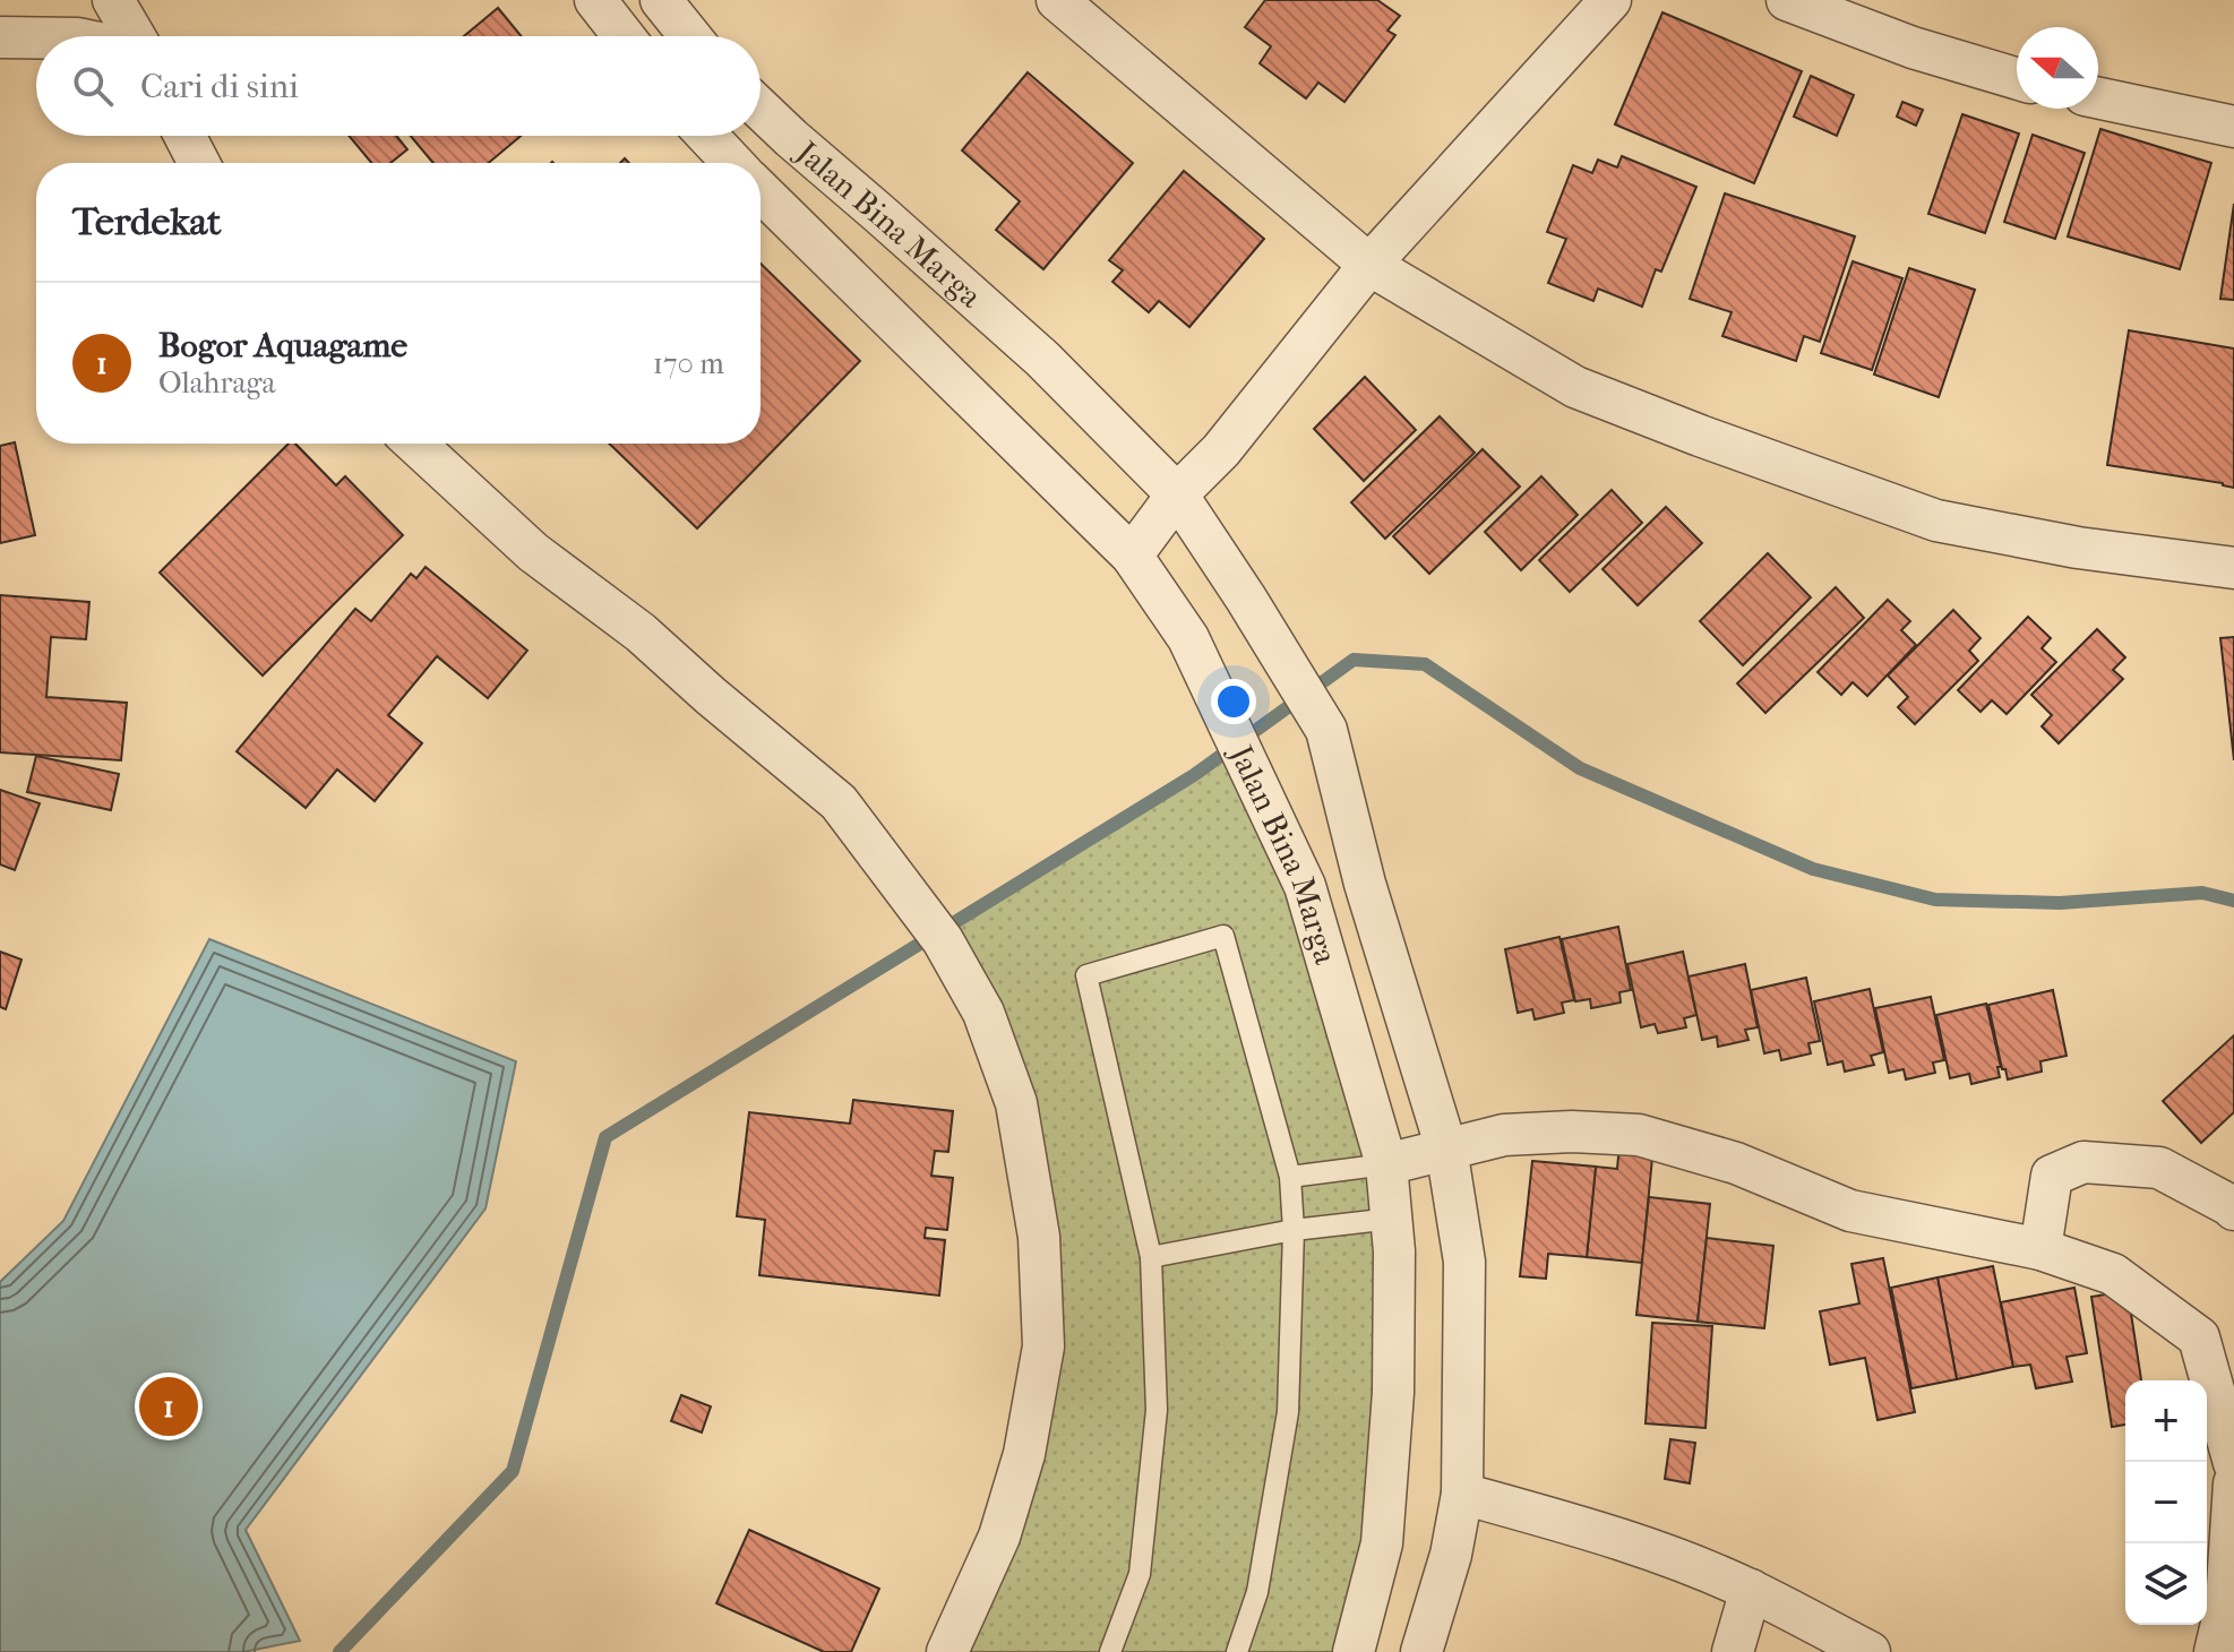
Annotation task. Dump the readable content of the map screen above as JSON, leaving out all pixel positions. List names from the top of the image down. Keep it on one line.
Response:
{"streets":{"street":["Jalan Bina Marga"]},"north":"left","page":{"search":"Cari di sini","heading":"Terdekat","list":[{"mark":"1","name":"Bogor Aquagame","note":"Olahraga","value":"170 m"}],"pins":"1","map_buttons":["+","−"]}}
